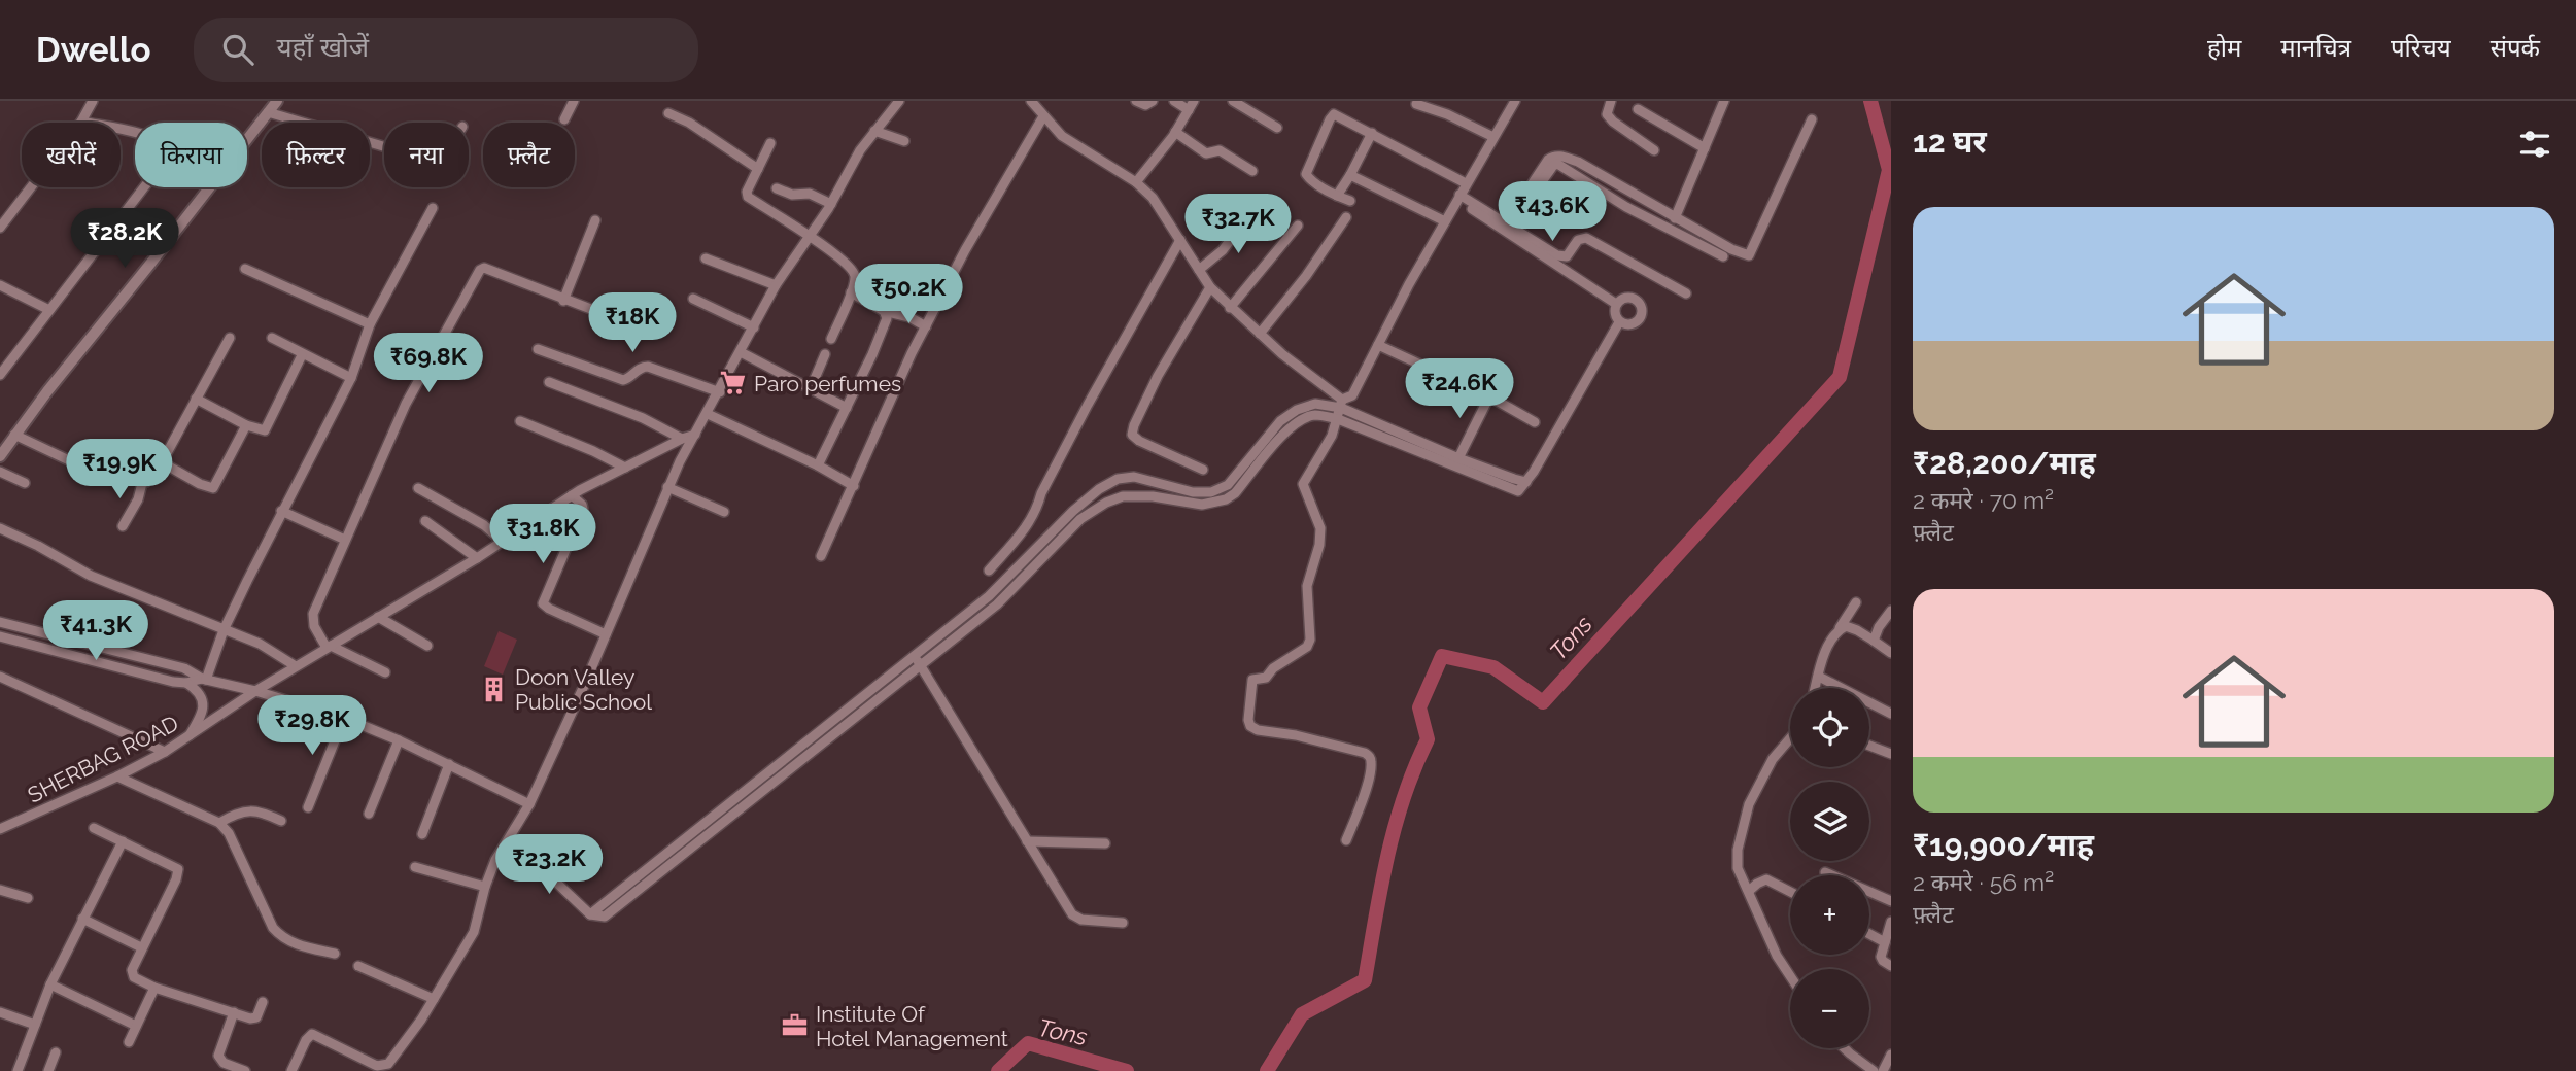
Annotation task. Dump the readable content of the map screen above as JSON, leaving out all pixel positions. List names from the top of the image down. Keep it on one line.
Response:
{"streets":{"street":["SHERBAG ROAD"]},"water":["Tons"],"places":{"supermarket":["Paro perfumes"],"building":["Doon Valley Public School"],"office":["Institute Of Hotel Management"]},"page":{"header":"Dwello","search":"यहाँ खोजें","nav":["होम","मानचित्र","परिचय","संपर्क"],"heading":"12 घर","chip":["खरीदें","किराया","फ़िल्टर","नया","फ़्लैट"],"price":["₹43.6K","₹32.7K","₹28.2K","₹50.2K","₹18K","₹69.8K","₹24.6K","₹19.9K","₹31.8K","₹41.3K","₹29.8K","₹23.2K"],"list":[{"name":"₹28,200/माह","note":"2 कमरे · 70 m² · फ़्लैट"},{"name":"₹19,900/माह","note":"2 कमरे · 56 m² · फ़्लैट"}],"map_buttons":["+","−"]}}
